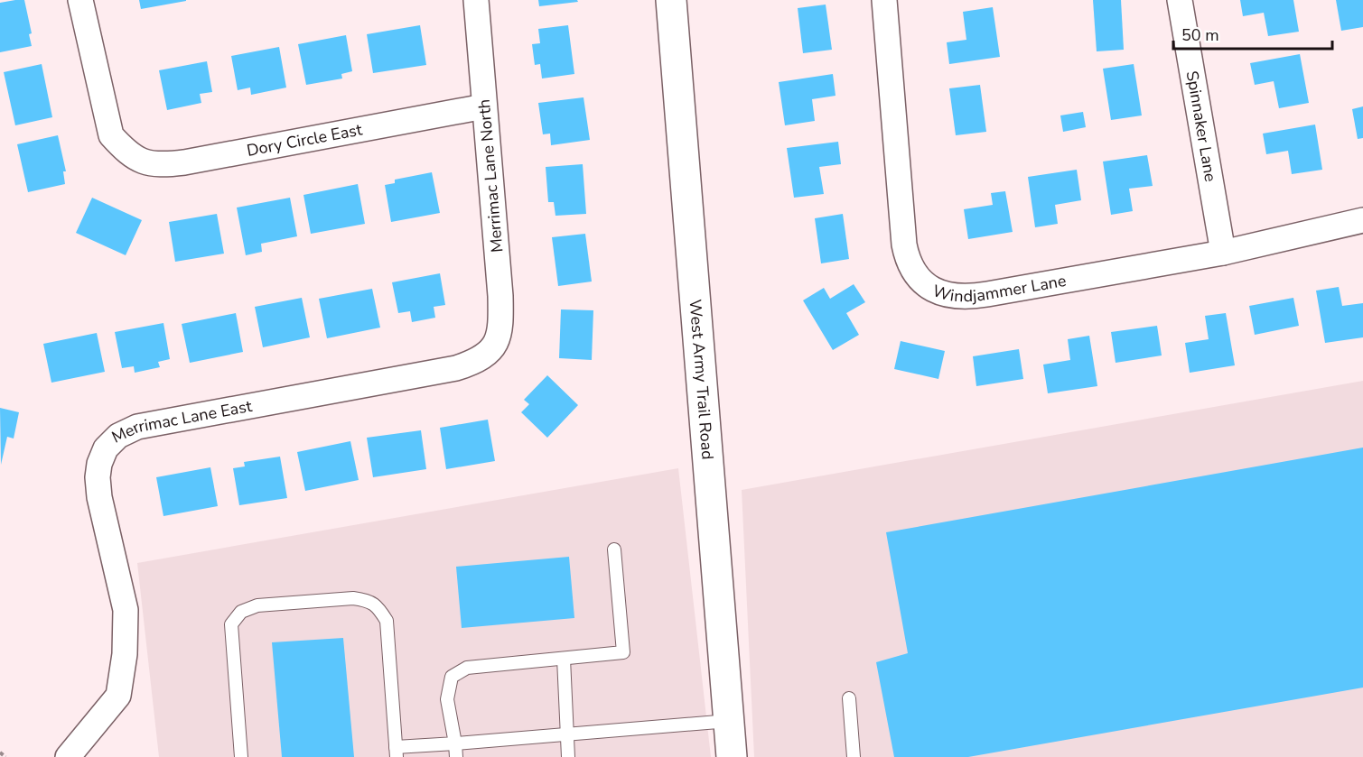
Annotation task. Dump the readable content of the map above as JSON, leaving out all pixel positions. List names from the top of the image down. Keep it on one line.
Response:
{"streets":{"main road":["West Army Trail Road"],"street":["Spinnaker Lane","Dory Circle East","Merrimac Lane North","Windjammer Lane","Merrimac Lane East"]},"crossings":[["Spinnaker Lane","Windjammer Lane"],["Dory Circle East","Merrimac Lane North"],["Merrimac Lane North","Merrimac Lane East"]],"scale_bar":"50 m"}
